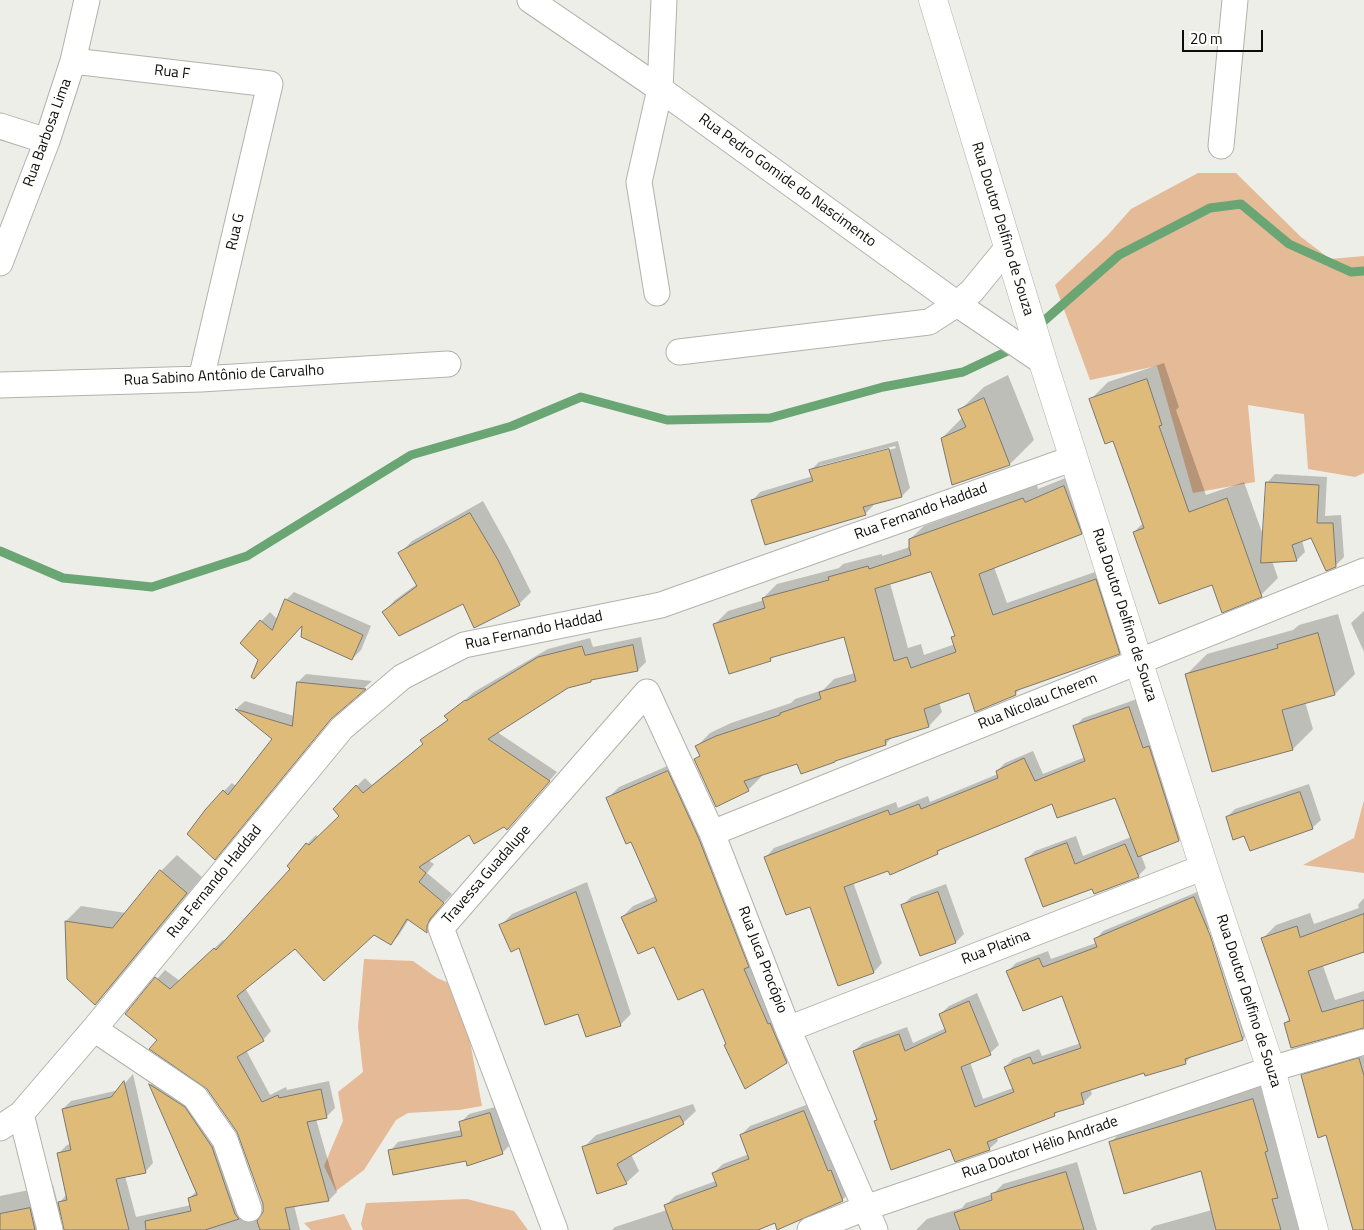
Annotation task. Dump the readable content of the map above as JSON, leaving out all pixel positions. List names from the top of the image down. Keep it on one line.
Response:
{"streets":{"street":["Rua F","Rua Barbosa Lima","Rua Pedro Gomide do Nascimento","Rua Doutor Delfino de Souza","Rua G","Rua Sabino Antônio de Carvalho","Rua Fernando Haddad","Rua Nicolau Cherem","Travessa Guadalupe","Rua Platina","Rua Juca Procópio","Rua Doutor Hélio Andrade"]},"crossings":[["Rua F","Rua Barbosa Lima"],["Rua F","Rua G"],["Rua Pedro Gomide do Nascimento","Rua Doutor Delfino de Souza"],["Rua Doutor Delfino de Souza","Rua Fernando Haddad"],["Rua Doutor Delfino de Souza","Rua Nicolau Cherem"],["Rua Doutor Delfino de Souza","Rua Platina"],["Rua Doutor Delfino de Souza","Rua Doutor Hélio Andrade"],["Rua G","Rua Sabino Antônio de Carvalho"],["Rua Nicolau Cherem","Rua Juca Procópio"],["Travessa Guadalupe","Rua Juca Procópio"],["Rua Platina","Rua Juca Procópio"],["Rua Juca Procópio","Rua Doutor Hélio Andrade"]],"scale_bar":"20 m"}
